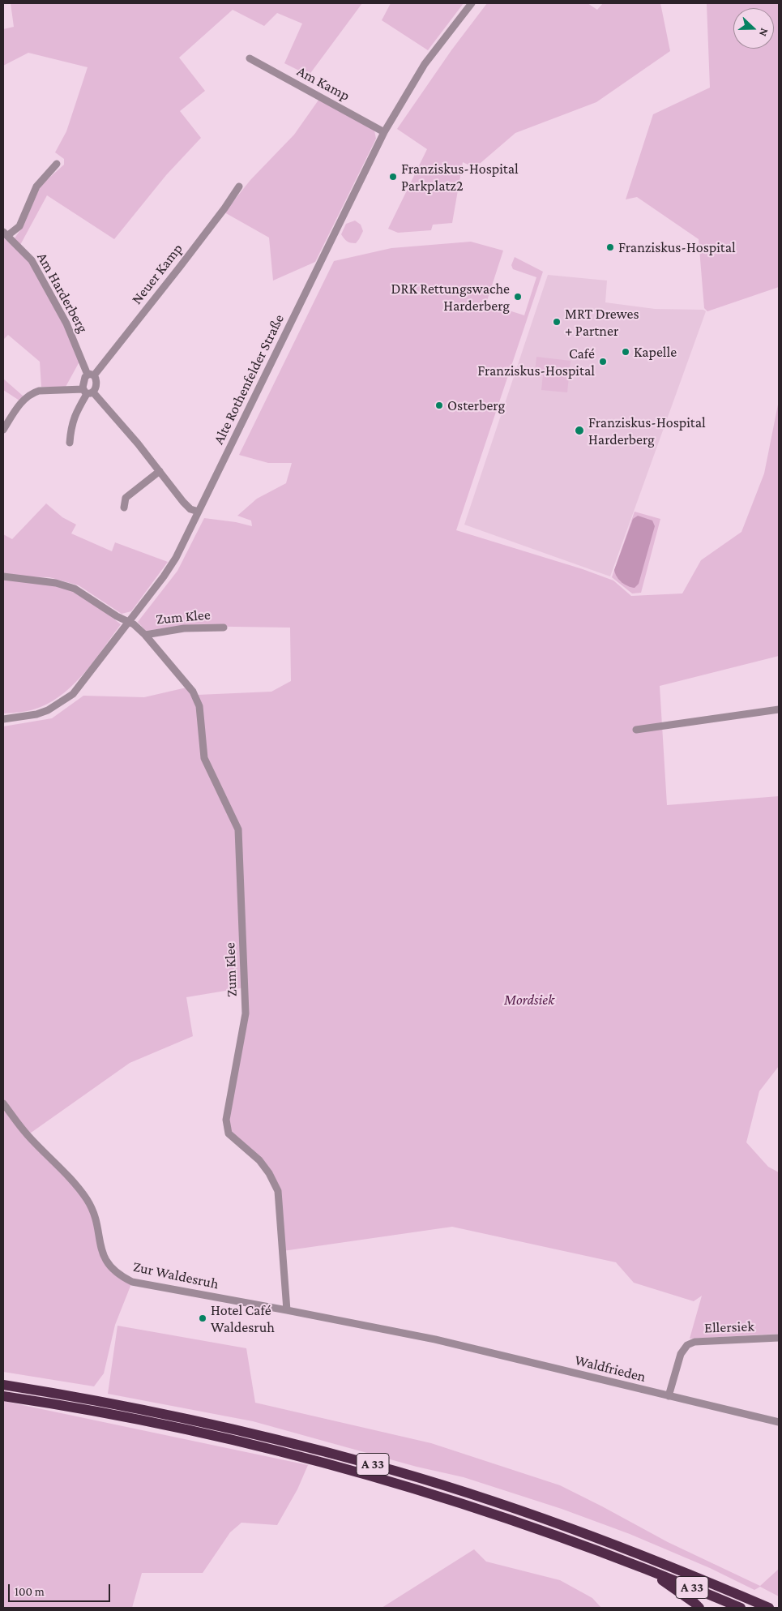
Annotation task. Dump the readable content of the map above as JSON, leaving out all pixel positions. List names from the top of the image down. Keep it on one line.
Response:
{"streets":{"highway":["A 33"],"street":["Am Kamp","Neuer Kamp","Am Harderberg","Alte Rothenfelder Straße","Zum Klee","Zur Waldesruh","Ellersiek","Waldfrieden"]},"crossings":[["Am Kamp","Alte Rothenfelder Straße"],["Neuer Kamp","Am Harderberg"],["Alte Rothenfelder Straße","Zum Klee"],["Zum Klee","Zur Waldesruh"],["Zur Waldesruh","Waldfrieden"],["Ellersiek","Waldfrieden"]],"parks":["Mordsiek"],"places":["Franziskus-Hospital Parkplatz2","Franziskus-Hospital","DRK Rettungswache Harderberg","MRT Drewes + Partner","Kapelle","Café Franziskus-Hospital","Osterberg","Franziskus-Hospital Harderberg","Hotel Café Waldesruh"],"scale_bar":"100 m","north":"right"}
